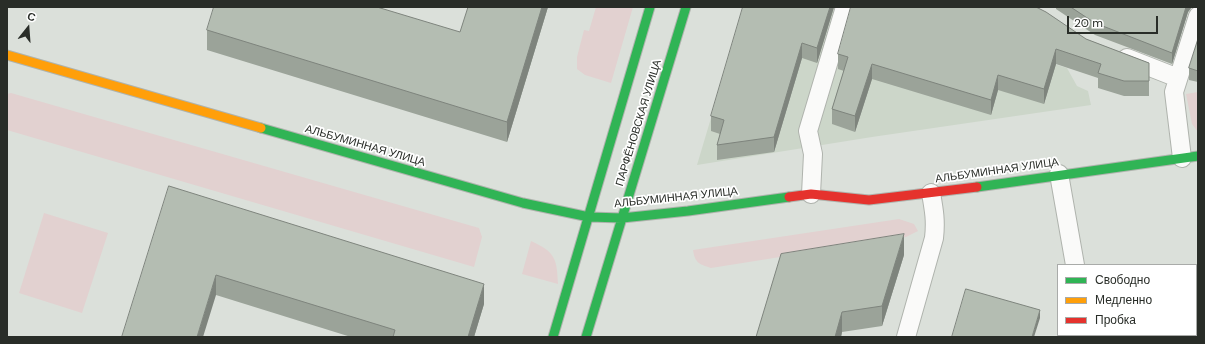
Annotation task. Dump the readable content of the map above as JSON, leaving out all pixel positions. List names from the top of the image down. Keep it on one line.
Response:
{"streets":{"street":["ПАРФЁНОВСКАЯ УЛИЦА","АЛЬБУМИННАЯ УЛИЦА"]},"crossings":[["ПАРФЁНОВСКАЯ УЛИЦА","АЛЬБУМИННАЯ УЛИЦА"]],"legend":["Свободно","Медленно","Пробка"],"scale_bar":"20 m","north":"top"}
